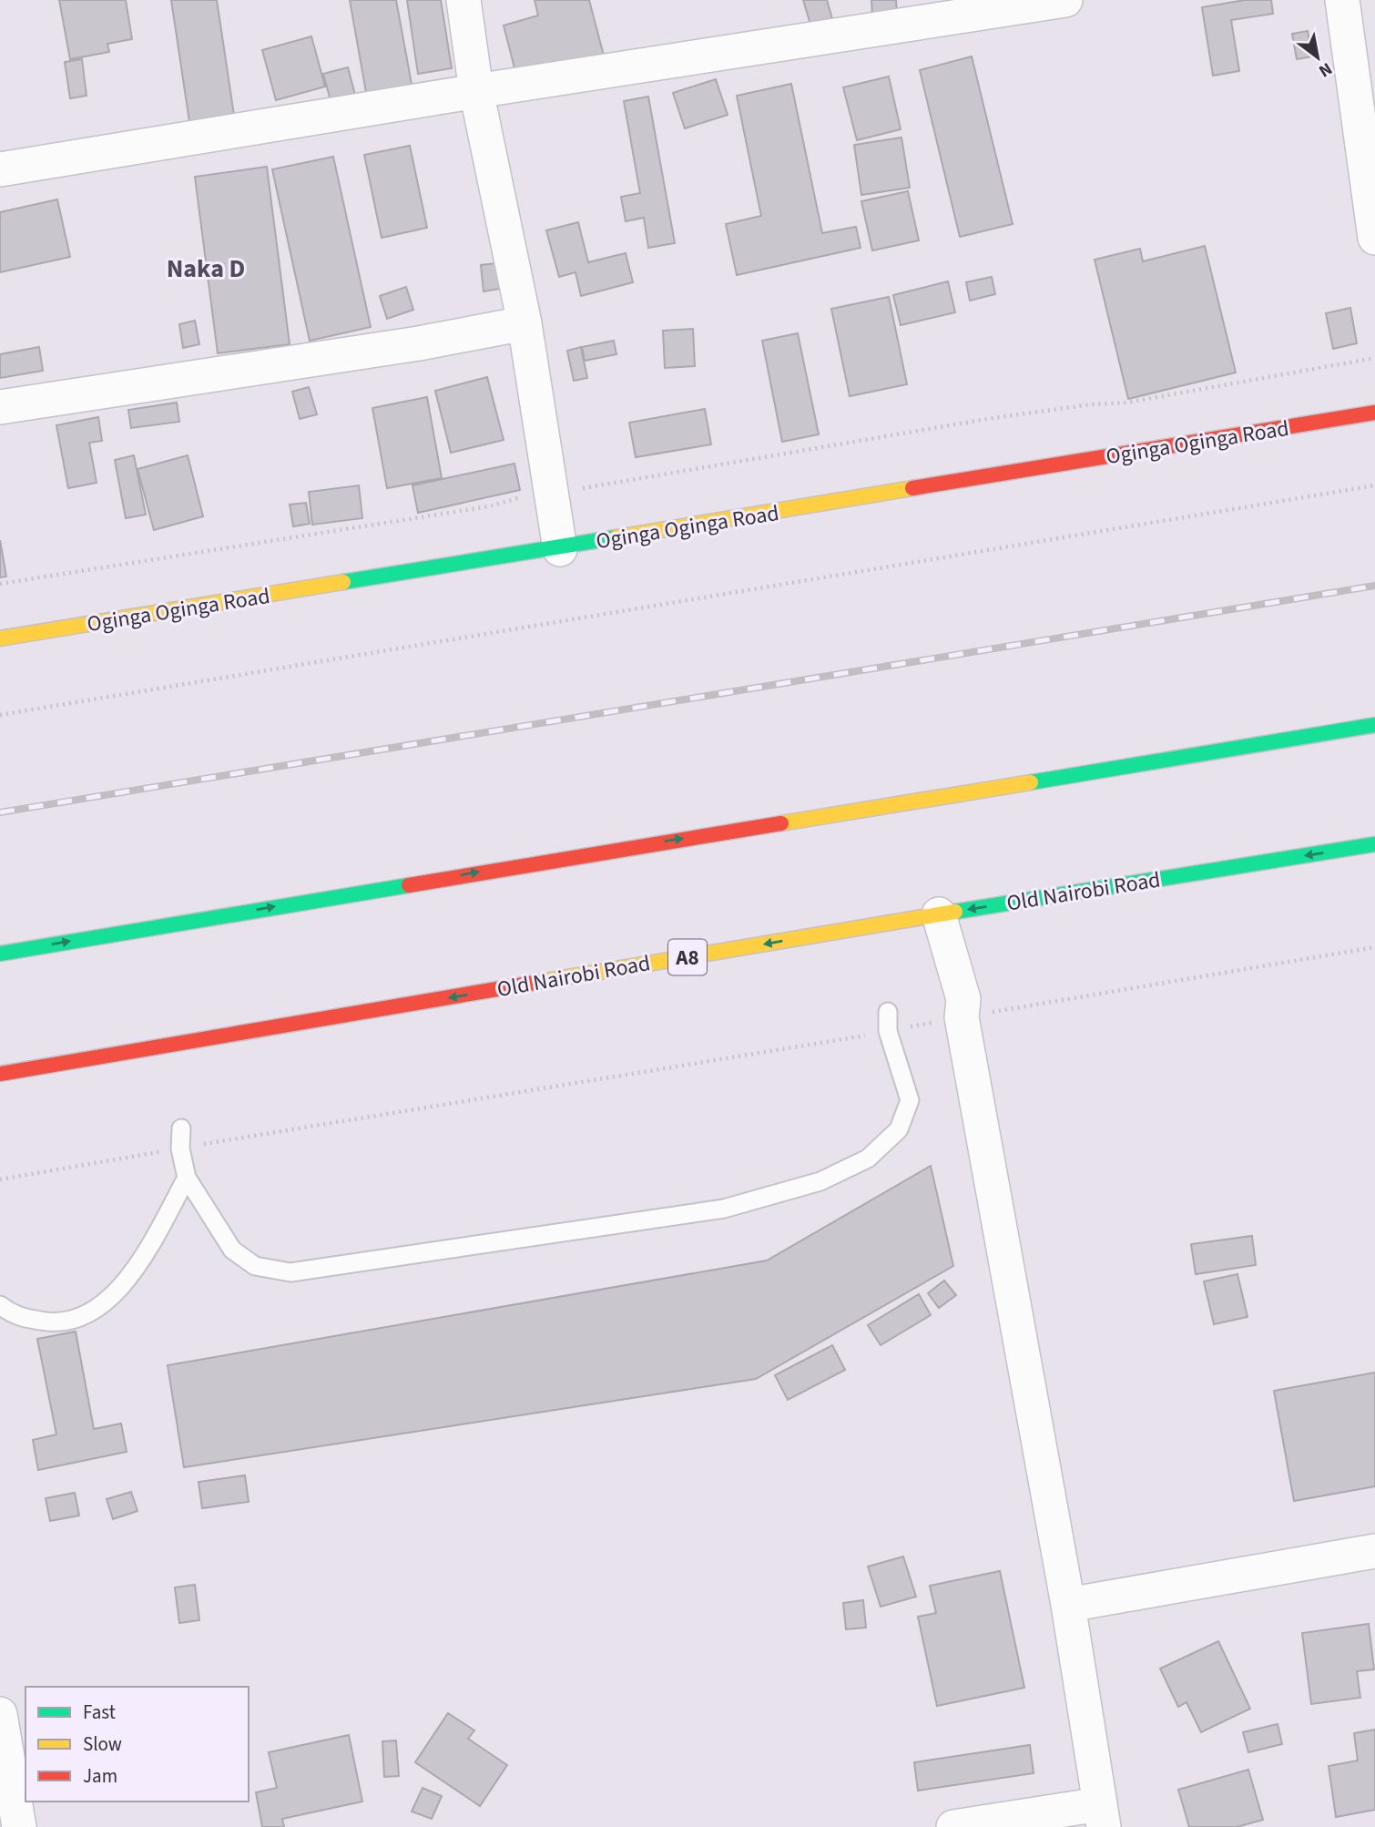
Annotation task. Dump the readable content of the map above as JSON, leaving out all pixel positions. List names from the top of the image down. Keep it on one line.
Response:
{"streets":{"main road":["Oginga Oginga Road","Old Nairobi Road","A8"]},"districts":["Naka D"],"legend":["Fast","Slow","Jam"],"north":"bottom right"}
